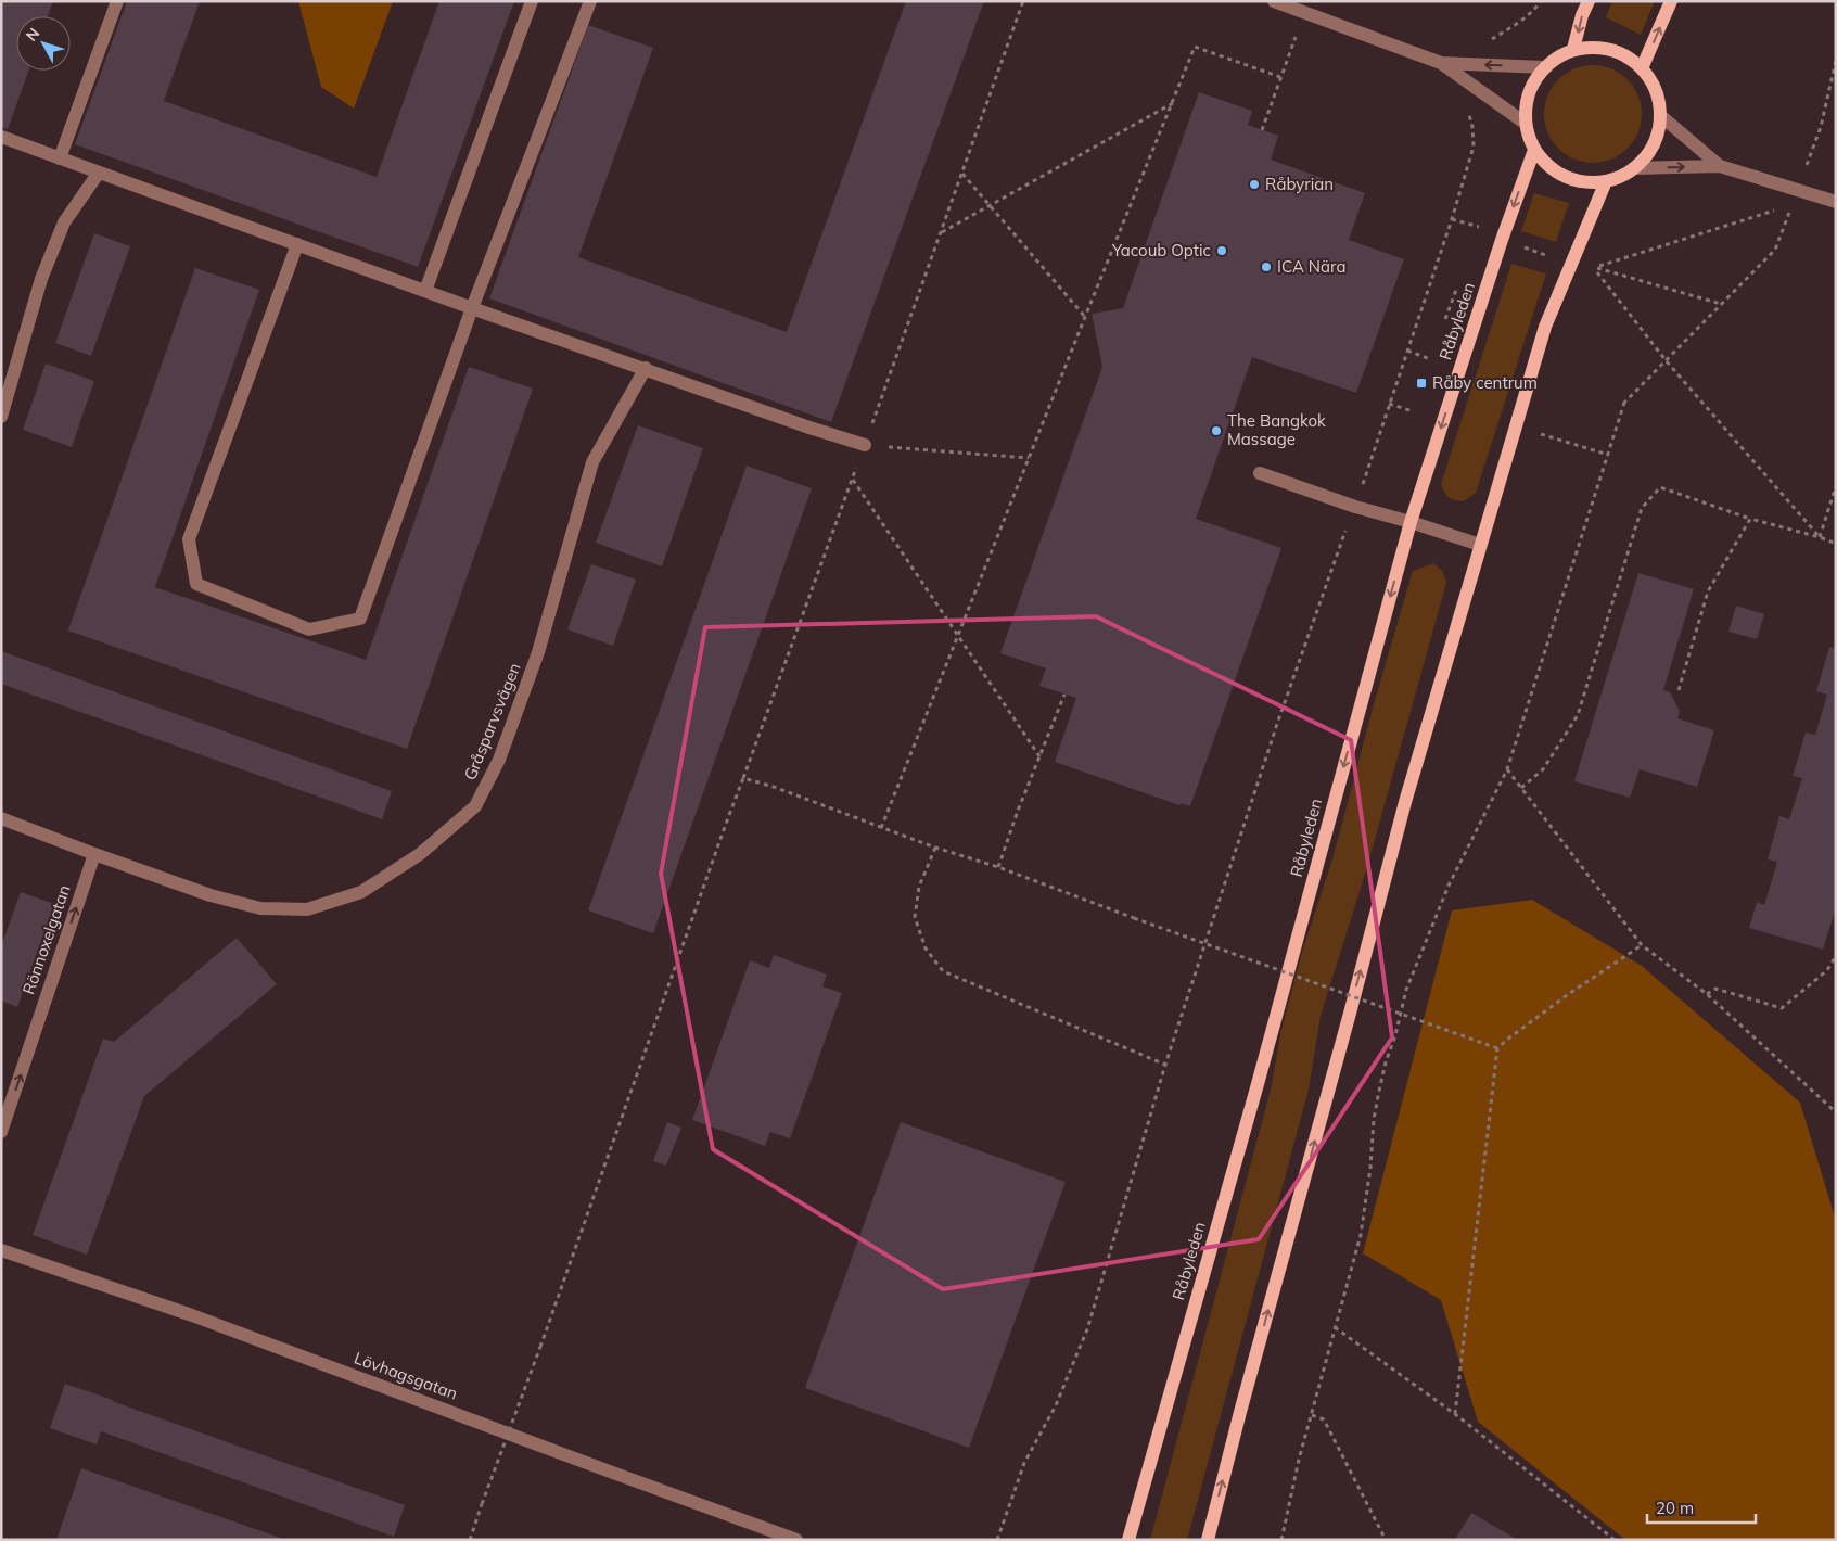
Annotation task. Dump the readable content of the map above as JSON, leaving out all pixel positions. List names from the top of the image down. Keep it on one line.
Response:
{"streets":{"main road":["Råbyleden"],"street":["Gråsparvsvägen","Rönnoxelgatan","Lövhagsgatan"]},"crossings":[["Gråsparvsvägen","Rönnoxelgatan"]],"one_way":["Rönnoxelgatan"],"places":{"other":["Råbyrian","Yacoub Optic","ICA Nära","The Bangkok Massage"],"transit":["Råby centrum"]},"scale_bar":"20 m","north":"top left"}
